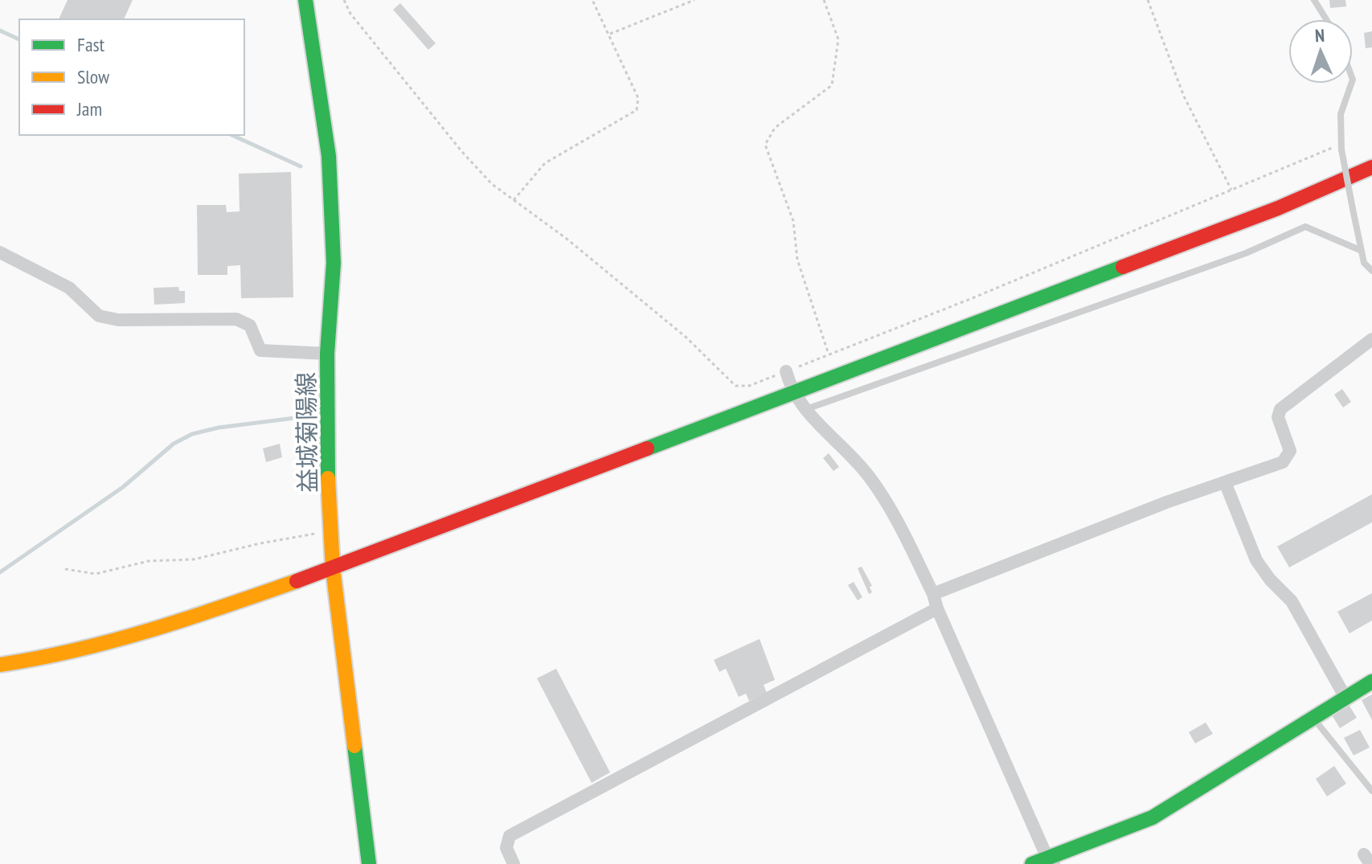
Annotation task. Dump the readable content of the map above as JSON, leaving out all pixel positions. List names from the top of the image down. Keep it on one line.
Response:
{"streets":{"street":["益城菊陽線"]},"legend":["Fast","Slow","Jam"],"north":"top"}
